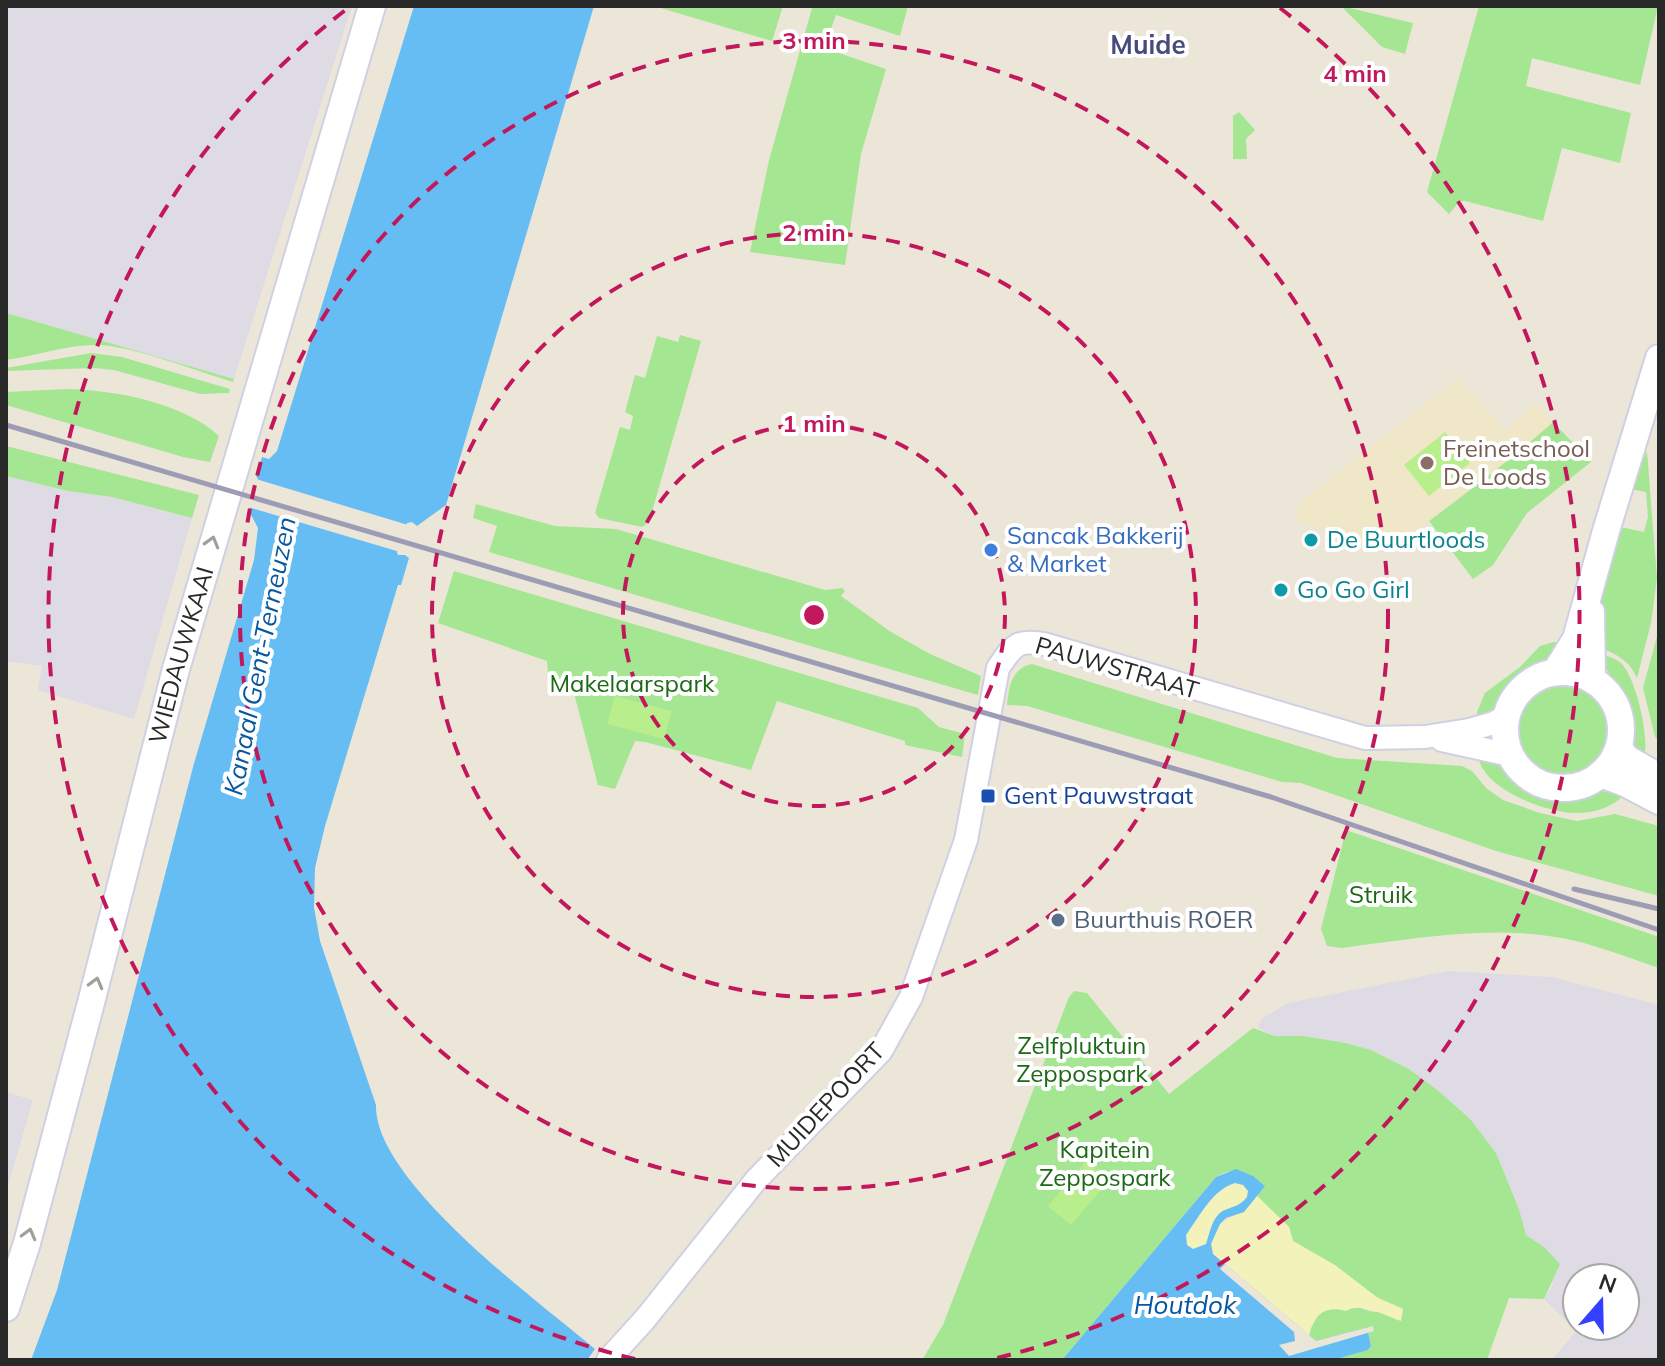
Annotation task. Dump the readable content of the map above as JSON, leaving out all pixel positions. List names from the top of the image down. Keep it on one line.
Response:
{"streets":{"main road":["WIEDAUWKAAI"],"street":["PAUWSTRAAT","MUIDEPOORT"]},"crossings":[["PAUWSTRAAT","MUIDEPOORT"]],"one_way":["WIEDAUWKAAI"],"districts":["Muide"],"water":["Kanaal Gent-Terneuzen","Houtdok"],"parks":["Makelaarspark","Struik","Zelfpluktuin Zeppospark","Kapitein Zeppospark"],"places":{"other":["Freinetschool De Loods","De Buurtloods","Sancak Bakkerij & Market","Go Go Girl","Buurthuis ROER"],"transit":["Gent Pauwstraat"]},"north":"top","rings":["3 min","4 min","2 min","1 min"]}
